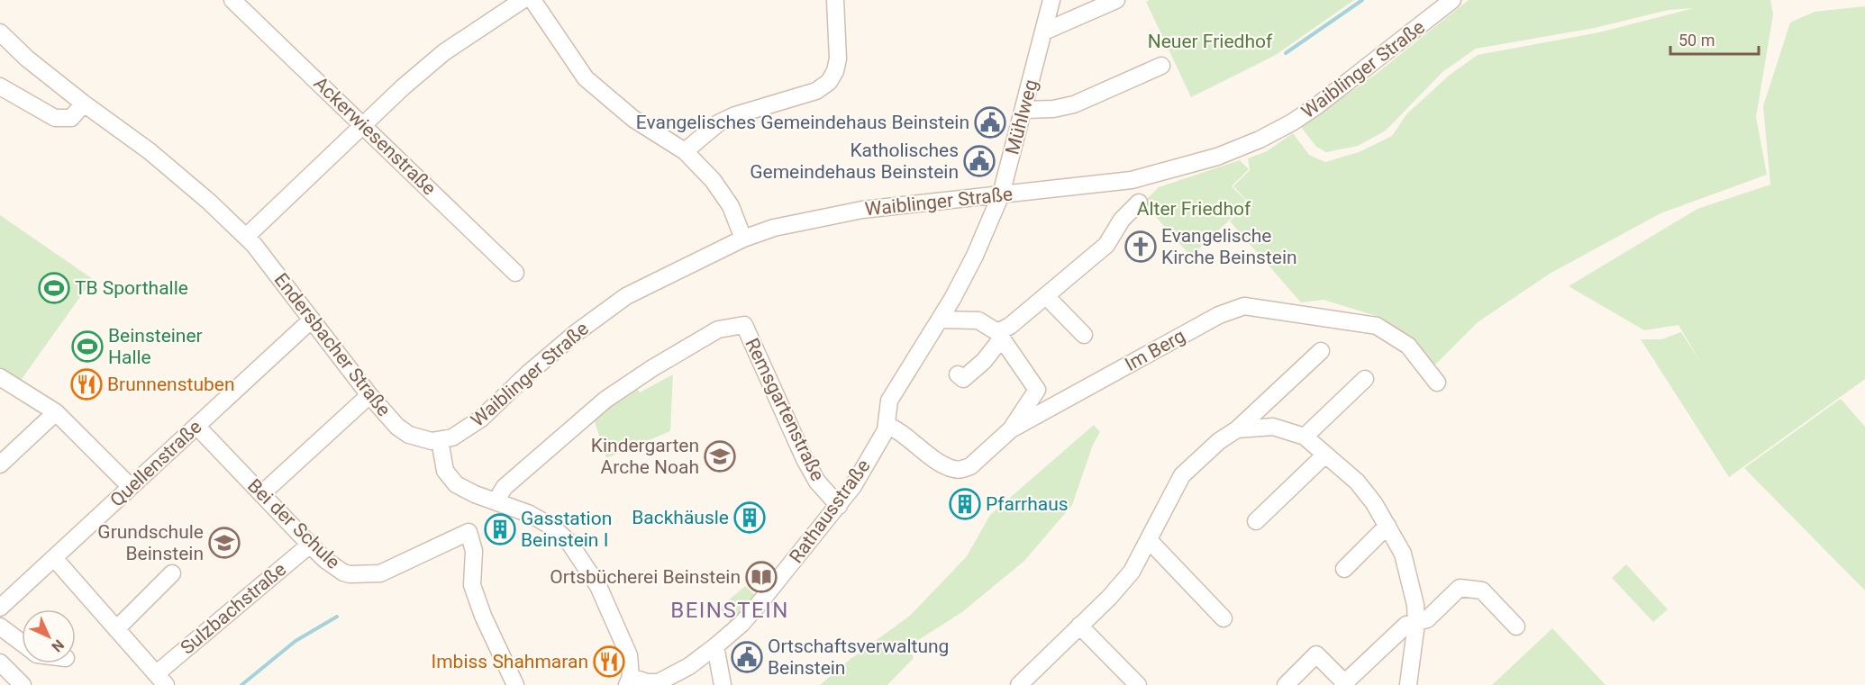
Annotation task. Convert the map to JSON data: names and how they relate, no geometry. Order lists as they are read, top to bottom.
{
  "streets": {
    "street": [
      "Waiblinger Straße",
      "Mühlweg",
      "Ackerwiesenstraße",
      "Endersbacher Straße",
      "Im Berg",
      "Remsgartenstraße",
      "Quellenstraße",
      "Rathausstraße",
      "Bei der Schule",
      "Sulzbachstraße"
    ]
  },
  "crossings": [
    ["Waiblinger Straße", "Mühlweg"],
    ["Waiblinger Straße", "Endersbacher Straße"],
    ["Mühlweg", "Im Berg"],
    ["Mühlweg", "Rathausstraße"],
    ["Endersbacher Straße", "Quellenstraße"],
    ["Im Berg", "Rathausstraße"],
    ["Remsgartenstraße", "Rathausstraße"],
    ["Quellenstraße", "Bei der Schule"],
    ["Bei der Schule", "Sulzbachstraße"]
  ],
  "districts": ["BEINSTEIN"],
  "parks": ["Neuer Friedhof", "Alter Friedhof"],
  "places": {
    "public building": ["Evangelisches Gemeindehaus Beinstein", "Katholisches Gemeindehaus Beinstein", "Ortschaftsverwaltung Beinstein"],
    "church": ["Evangelische Kirche Beinstein"],
    "sports": ["TB Sporthalle", "Beinsteiner Halle"],
    "restaurant": ["Brunnenstuben", "Imbiss Shahmaran"],
    "school or university": ["Kindergarten Arche Noah", "Grundschule Beinstein"],
    "building": ["Pfarrhaus", "Backhäusle", "Gasstation Beinstein I"],
    "library": ["Ortsbücherei Beinstein"]
  },
  "scale_bar": "50 m",
  "north": "bottom right"
}
